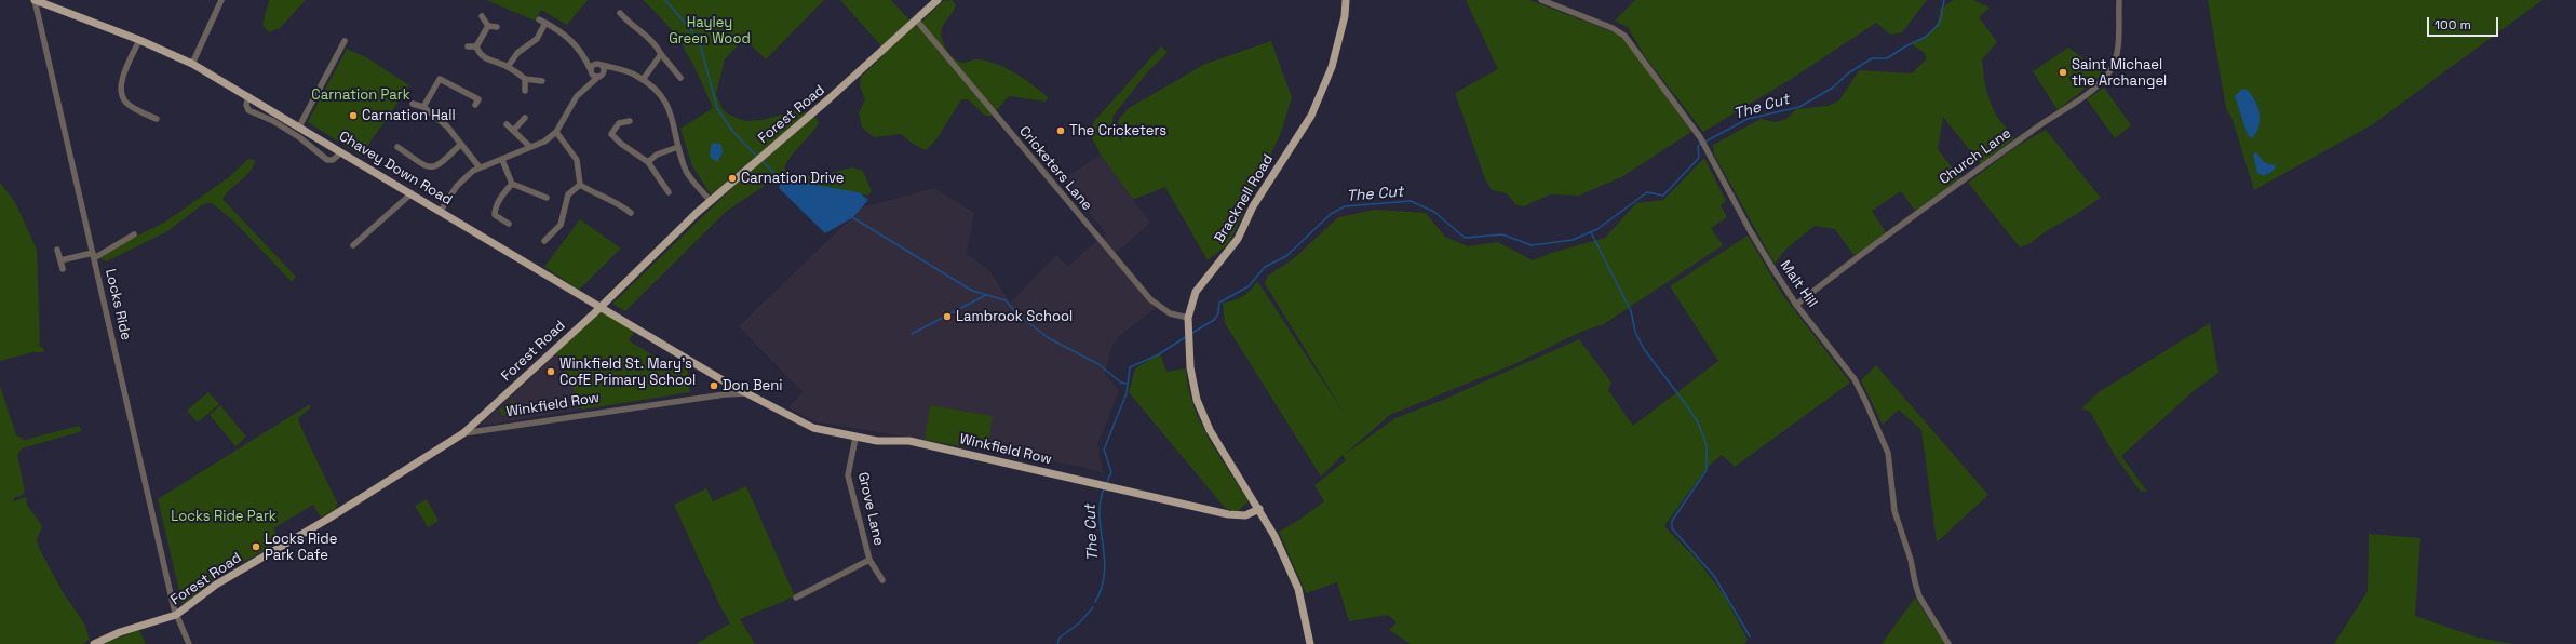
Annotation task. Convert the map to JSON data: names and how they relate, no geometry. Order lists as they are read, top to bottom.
{
  "streets": {
    "main road": [
      "Forest Road",
      "Chavey Down Road",
      "Bracknell Road",
      "Winkfield Row"
    ],
    "street": [
      "Church Lane",
      "Cricketers Lane",
      "Malt Hill",
      "Locks Ride",
      "Grove Lane"
    ]
  },
  "crossings": [
    ["Forest Road", "Chavey Down Road"],
    ["Forest Road", "Cricketers Lane"],
    ["Forest Road", "Locks Ride"],
    ["Forest Road", "Winkfield Row"],
    ["Church Lane", "Malt Hill"],
    ["Chavey Down Road", "Locks Ride"],
    ["Chavey Down Road", "Winkfield Row"],
    ["Cricketers Lane", "Bracknell Road"],
    ["Bracknell Road", "Winkfield Row"],
    ["Winkfield Row", "Grove Lane"]
  ],
  "water": ["The Cut"],
  "parks": ["Hayley Green Wood", "Carnation Park", "Locks Ride Park"],
  "places": [
    "Saint Michael the Archangel",
    "Carnation Hall",
    "The Cricketers",
    "Carnation Drive",
    "Lambrook School",
    "Winkfield St. Mary's CofE Primary School",
    "Don Beni",
    "Locks Ride Park Cafe"
  ],
  "scale_bar": "100 m"
}
